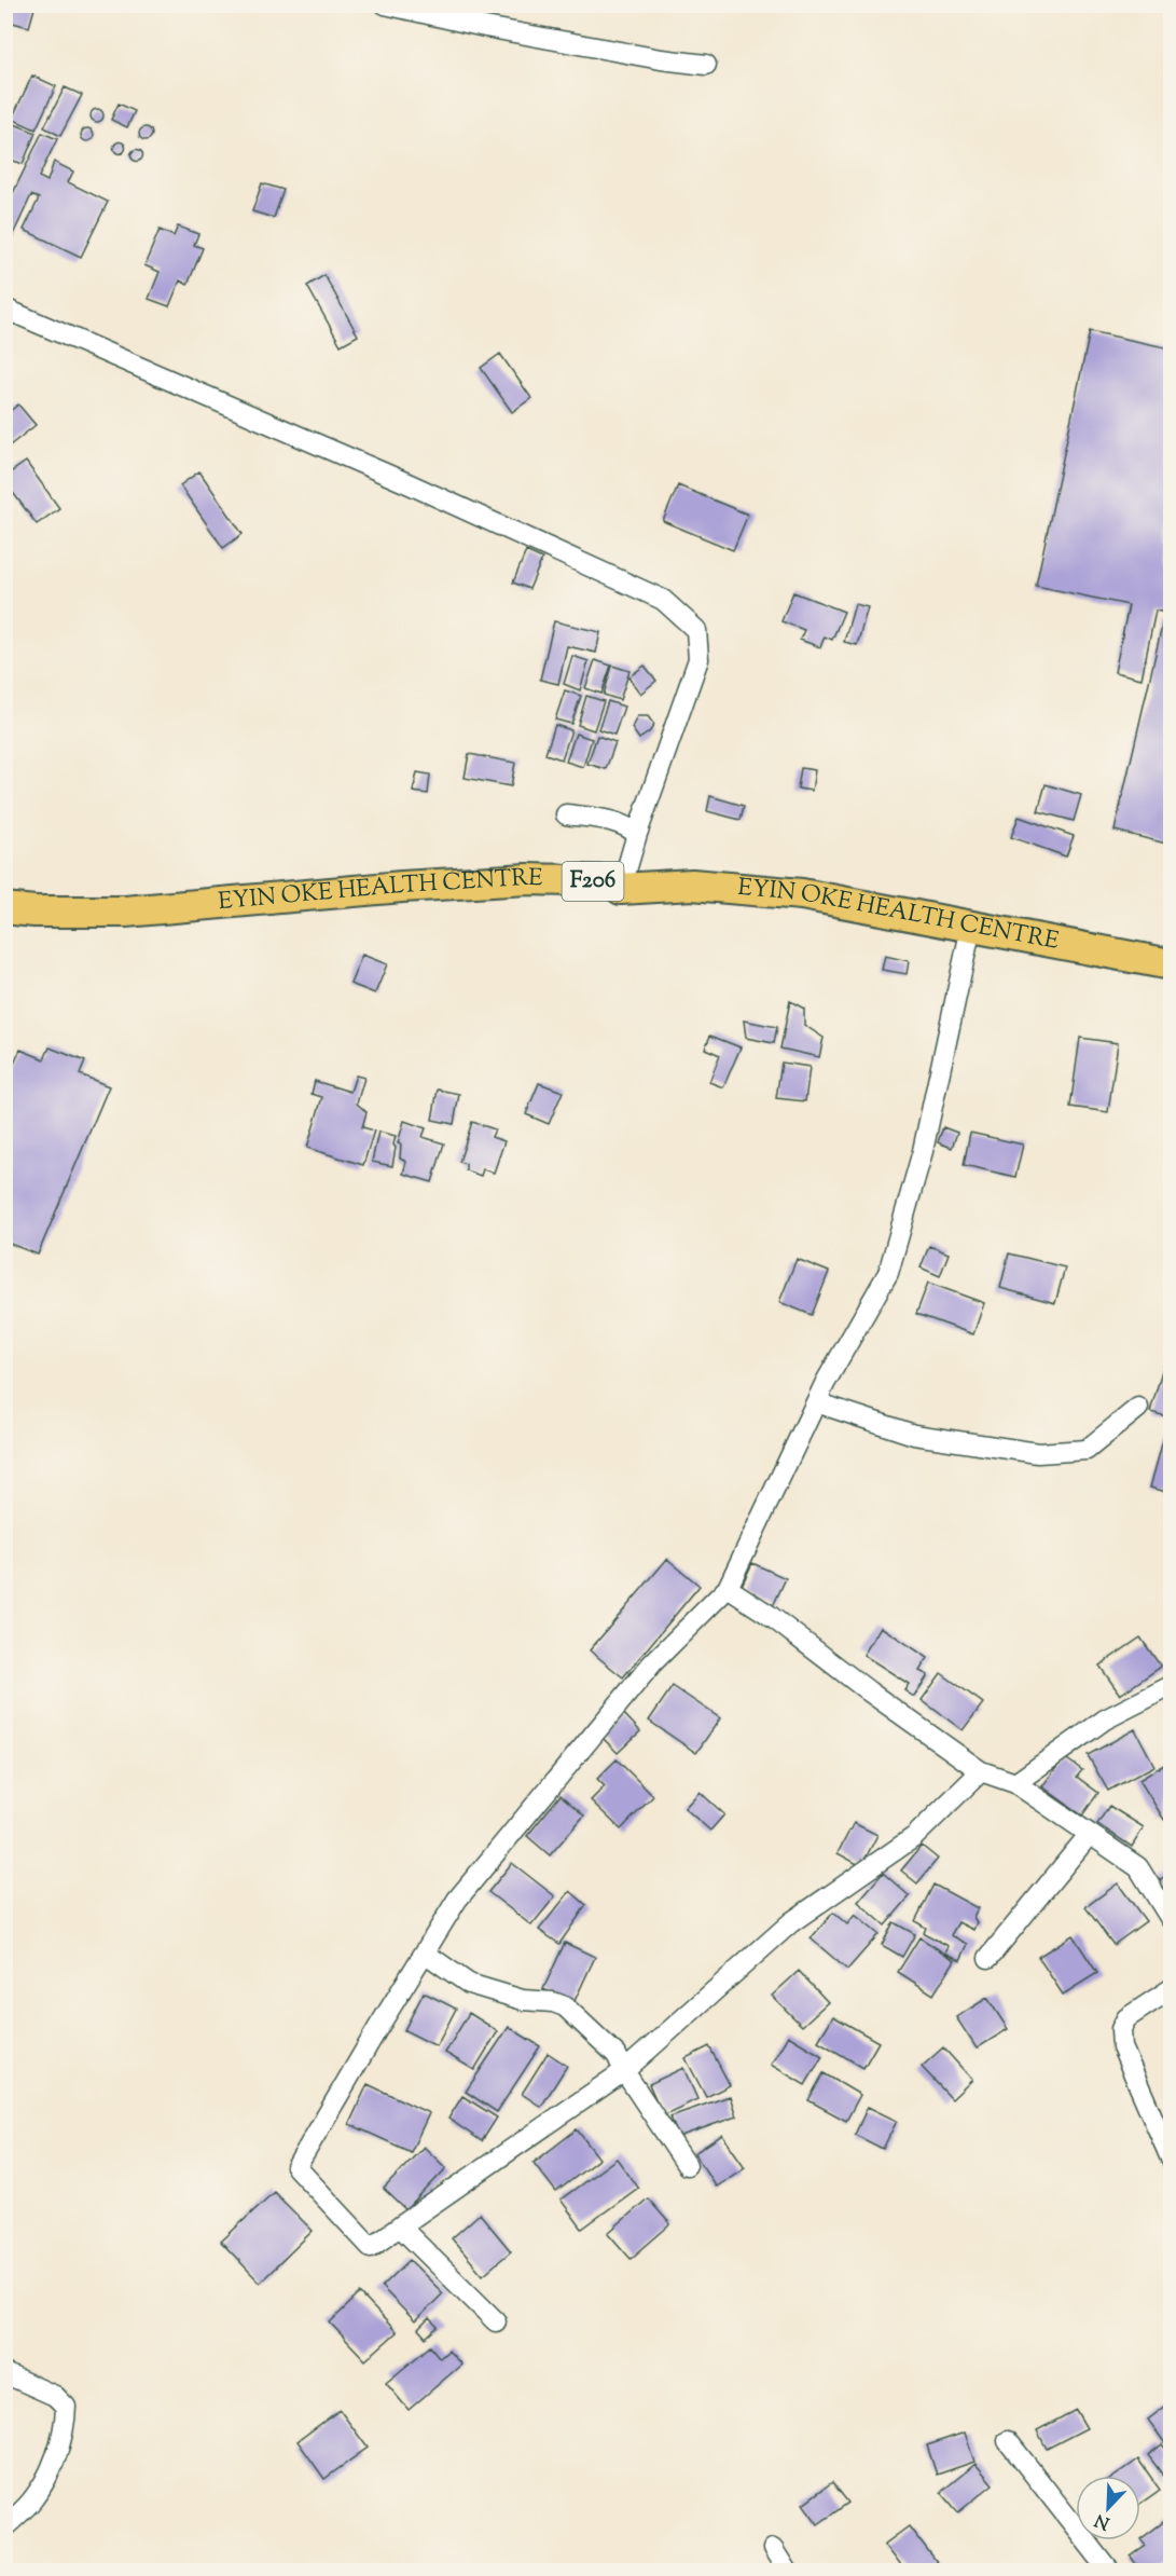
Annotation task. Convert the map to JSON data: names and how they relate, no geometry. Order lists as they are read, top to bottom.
{
  "streets": {
    "main road": ["F206", "EYIN OKE HEALTH CENTRE"]
  },
  "north": "bottom left"
}
